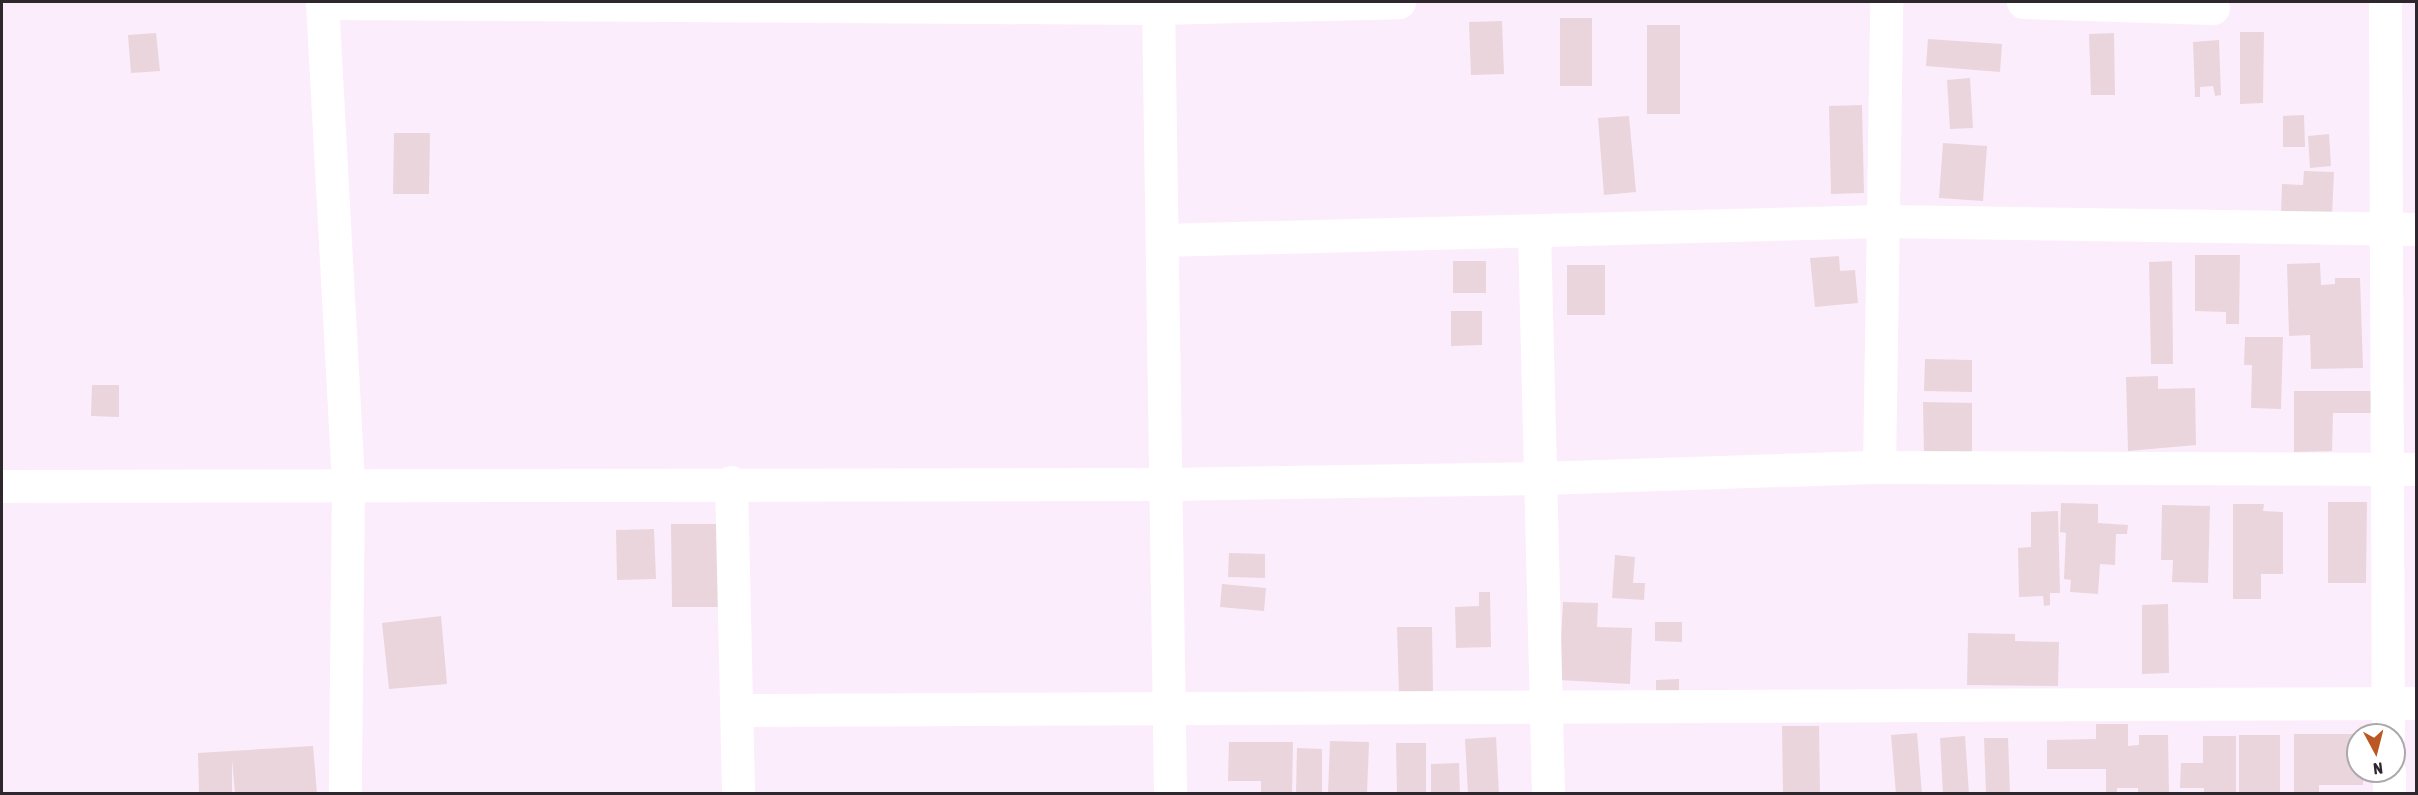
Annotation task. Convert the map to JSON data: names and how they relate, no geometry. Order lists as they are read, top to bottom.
{
  "north": "bottom"
}
